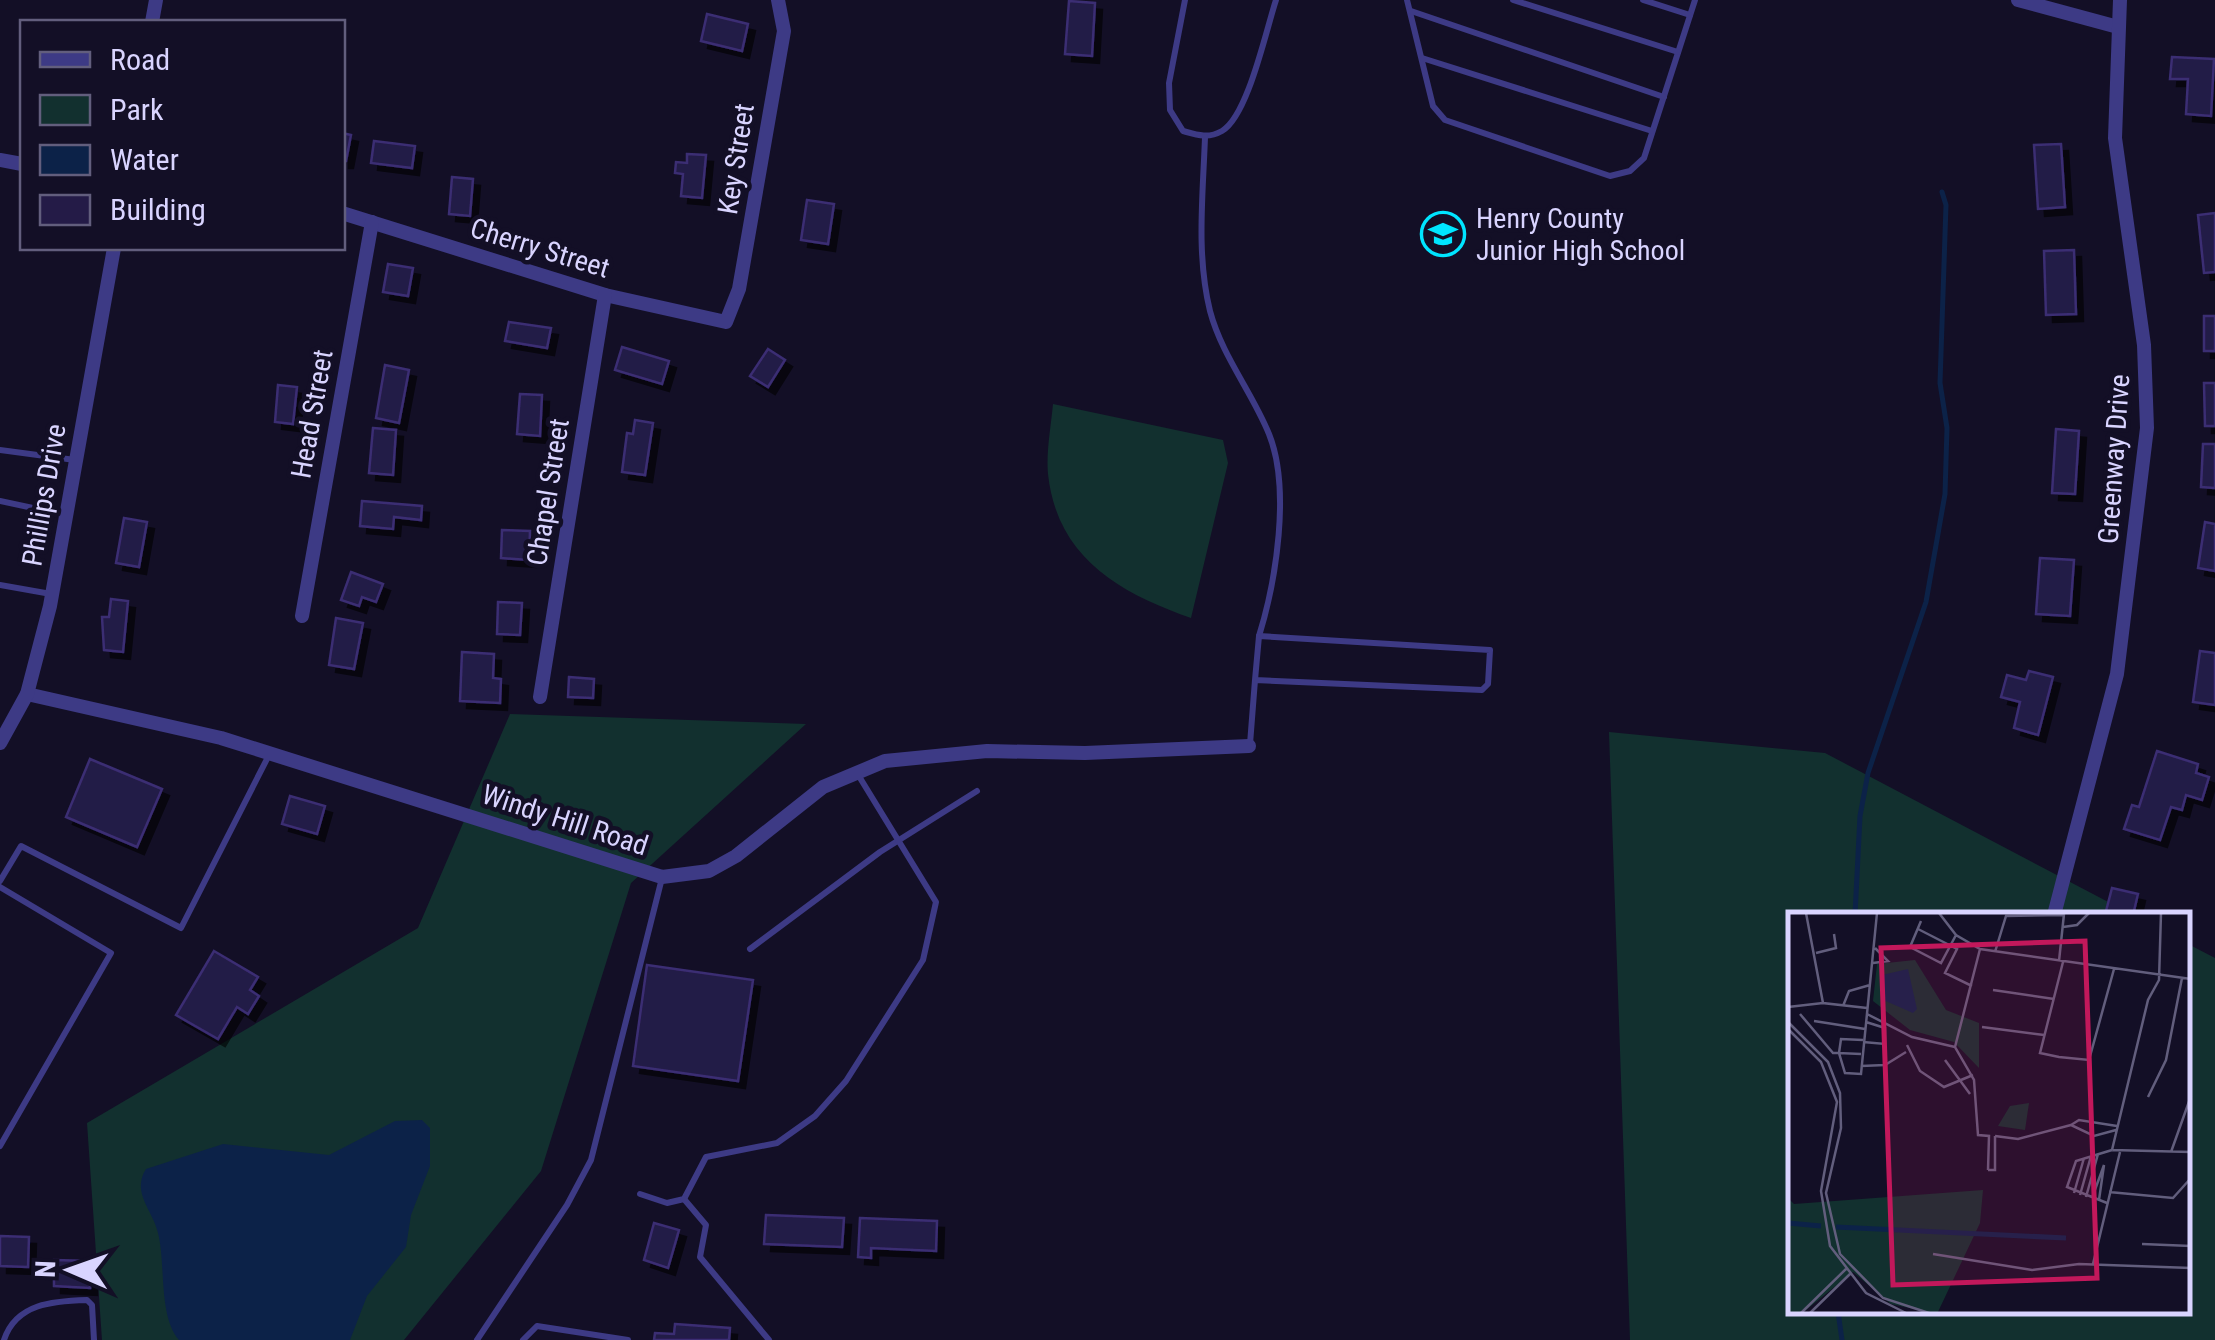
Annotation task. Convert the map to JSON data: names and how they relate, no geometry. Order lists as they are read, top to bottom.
{
  "streets": {
    "street": [
      "Key Street",
      "Cherry Street",
      "Head Street",
      "Greenway Drive",
      "Chapel Street",
      "Phillips Drive",
      "Windy Hill Road"
    ]
  },
  "crossings": [
    ["Key Street", "Cherry Street"],
    ["Cherry Street", "Head Street"],
    ["Cherry Street", "Chapel Street"],
    ["Phillips Drive", "Windy Hill Road"]
  ],
  "places": {
    "school or university": ["Henry County Junior High School"]
  },
  "legend": [
    "Road",
    "Park",
    "Water",
    "Building"
  ],
  "north": "left"
}
